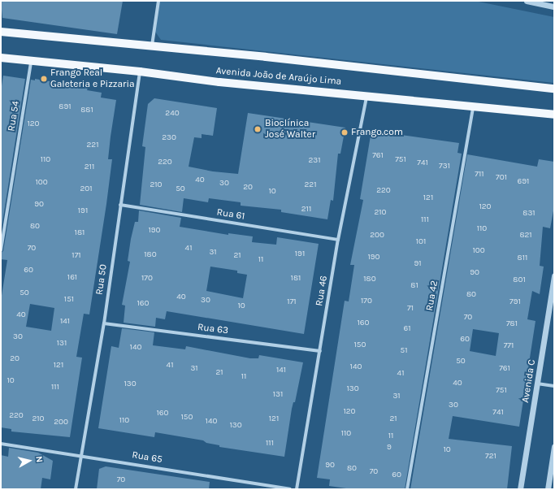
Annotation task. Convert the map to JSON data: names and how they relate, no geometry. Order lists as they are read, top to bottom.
{
  "streets": {
    "main road": ["Avenida João de Araújo Lima"],
    "street": [
      "Rua 54",
      "Rua 61",
      "Rua 50",
      "Rua 46",
      "Rua 42",
      "Rua 63",
      "Avenida C",
      "Rua 65"
    ]
  },
  "crossings": [
    ["Avenida João de Araújo Lima", "Rua 54"],
    ["Avenida João de Araújo Lima", "Rua 50"],
    ["Avenida João de Araújo Lima", "Rua 46"],
    ["Avenida João de Araújo Lima", "Rua 42"],
    ["Rua 61", "Rua 50"],
    ["Rua 61", "Rua 46"],
    ["Rua 50", "Rua 63"],
    ["Rua 50", "Rua 65"],
    ["Rua 46", "Rua 63"]
  ],
  "places": ["Frango Real Galeteria e Pizzaria", "Bioclínica José Walter", "Frango.com"],
  "house_numbers": [
    "891",
    "881",
    "240",
    "120",
    "230",
    "221",
    "761",
    "110",
    "751",
    "231",
    "220",
    "741",
    "731",
    "211",
    "711",
    "701",
    "40",
    "691",
    "100",
    "30",
    "210",
    "221",
    "20",
    "201",
    "50",
    "220",
    "10",
    "121",
    "90",
    "120",
    "211",
    "191",
    "210",
    "831",
    "111",
    "80",
    "110",
    "190",
    "181",
    "200",
    "821",
    "101",
    "70",
    "41",
    "100",
    "31",
    "191",
    "180",
    "171",
    "21",
    "190",
    "811",
    "11",
    "91",
    "60",
    "90",
    "161",
    "170",
    "181",
    "180",
    "801",
    "81",
    "50",
    "80",
    "40",
    "151",
    "30",
    "170",
    "171",
    "791",
    "160",
    "10",
    "71",
    "40",
    "70",
    "141",
    "160",
    "781",
    "61",
    "30",
    "60",
    "131",
    "150",
    "771",
    "140",
    "51",
    "20",
    "50",
    "121",
    "41",
    "140",
    "31",
    "761",
    "141",
    "21",
    "41",
    "11",
    "10",
    "40",
    "130",
    "111",
    "130",
    "751",
    "131",
    "31",
    "30",
    "120",
    "741",
    "160",
    "220",
    "150",
    "210",
    "121",
    "21",
    "110",
    "140",
    "200",
    "130",
    "110",
    "11",
    "111",
    "9",
    "10",
    "721",
    "90",
    "80",
    "70",
    "60",
    "70"
  ],
  "north": "right"
}
